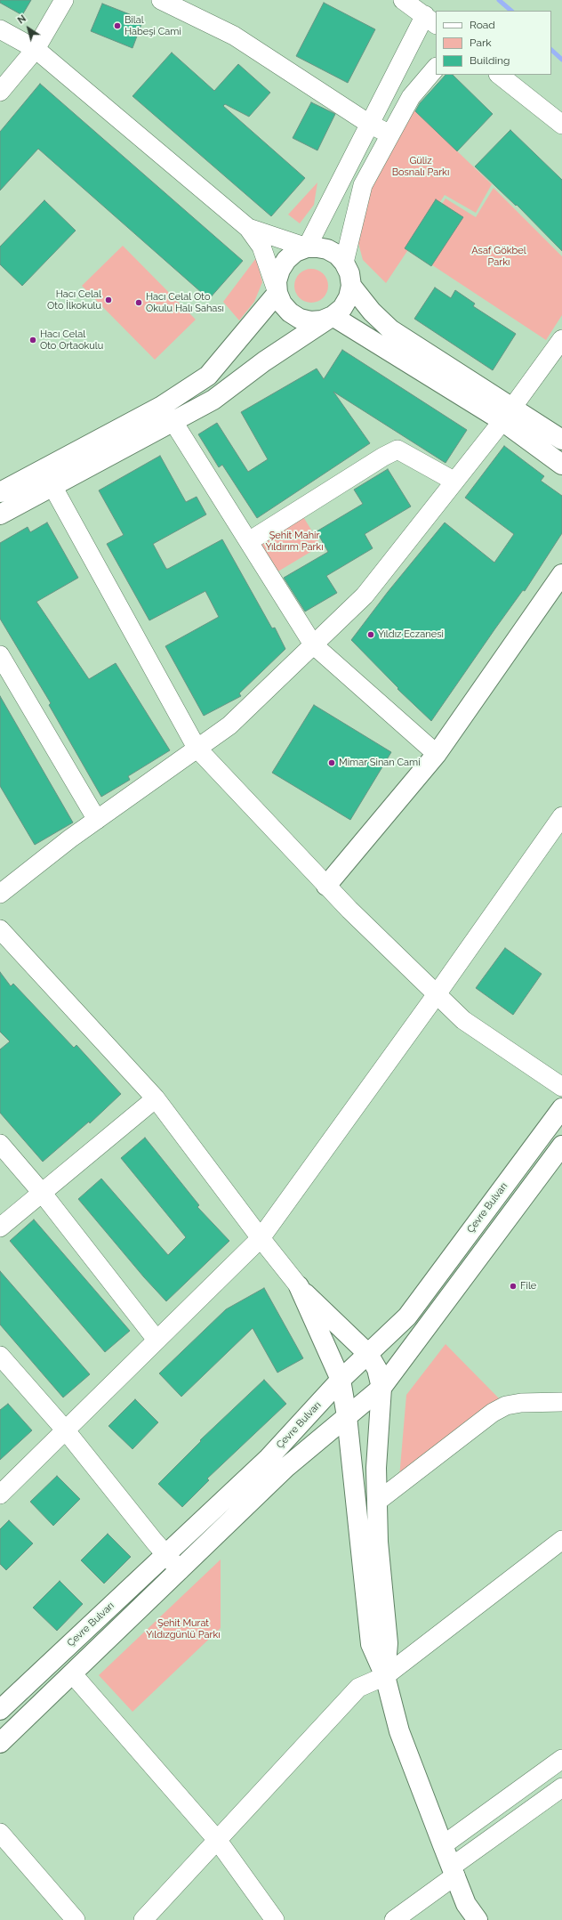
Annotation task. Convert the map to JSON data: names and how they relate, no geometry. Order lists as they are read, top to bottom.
{
  "streets": {
    "main road": ["Çevre Bulvarı"]
  },
  "parks": [
    "Güliz Bosnalı Parkı",
    "Asaf Gökbel Parkı",
    "Şehit Mahir Yıldırım Parkı",
    "Şehit Murat Yıldızgünlü Parkı"
  ],
  "places": [
    "Bilal Habeşi Cami",
    "Hacı Celal Oto İlkokulu",
    "Hacı Celal Oto Okulu Halı Sahası",
    "Hacı Celal Oto Ortaokulu",
    "Yıldız Eczanesi",
    "Mimar Sinan Cami",
    "File"
  ],
  "legend": ["Road", "Park", "Building"],
  "north": "top left"
}
